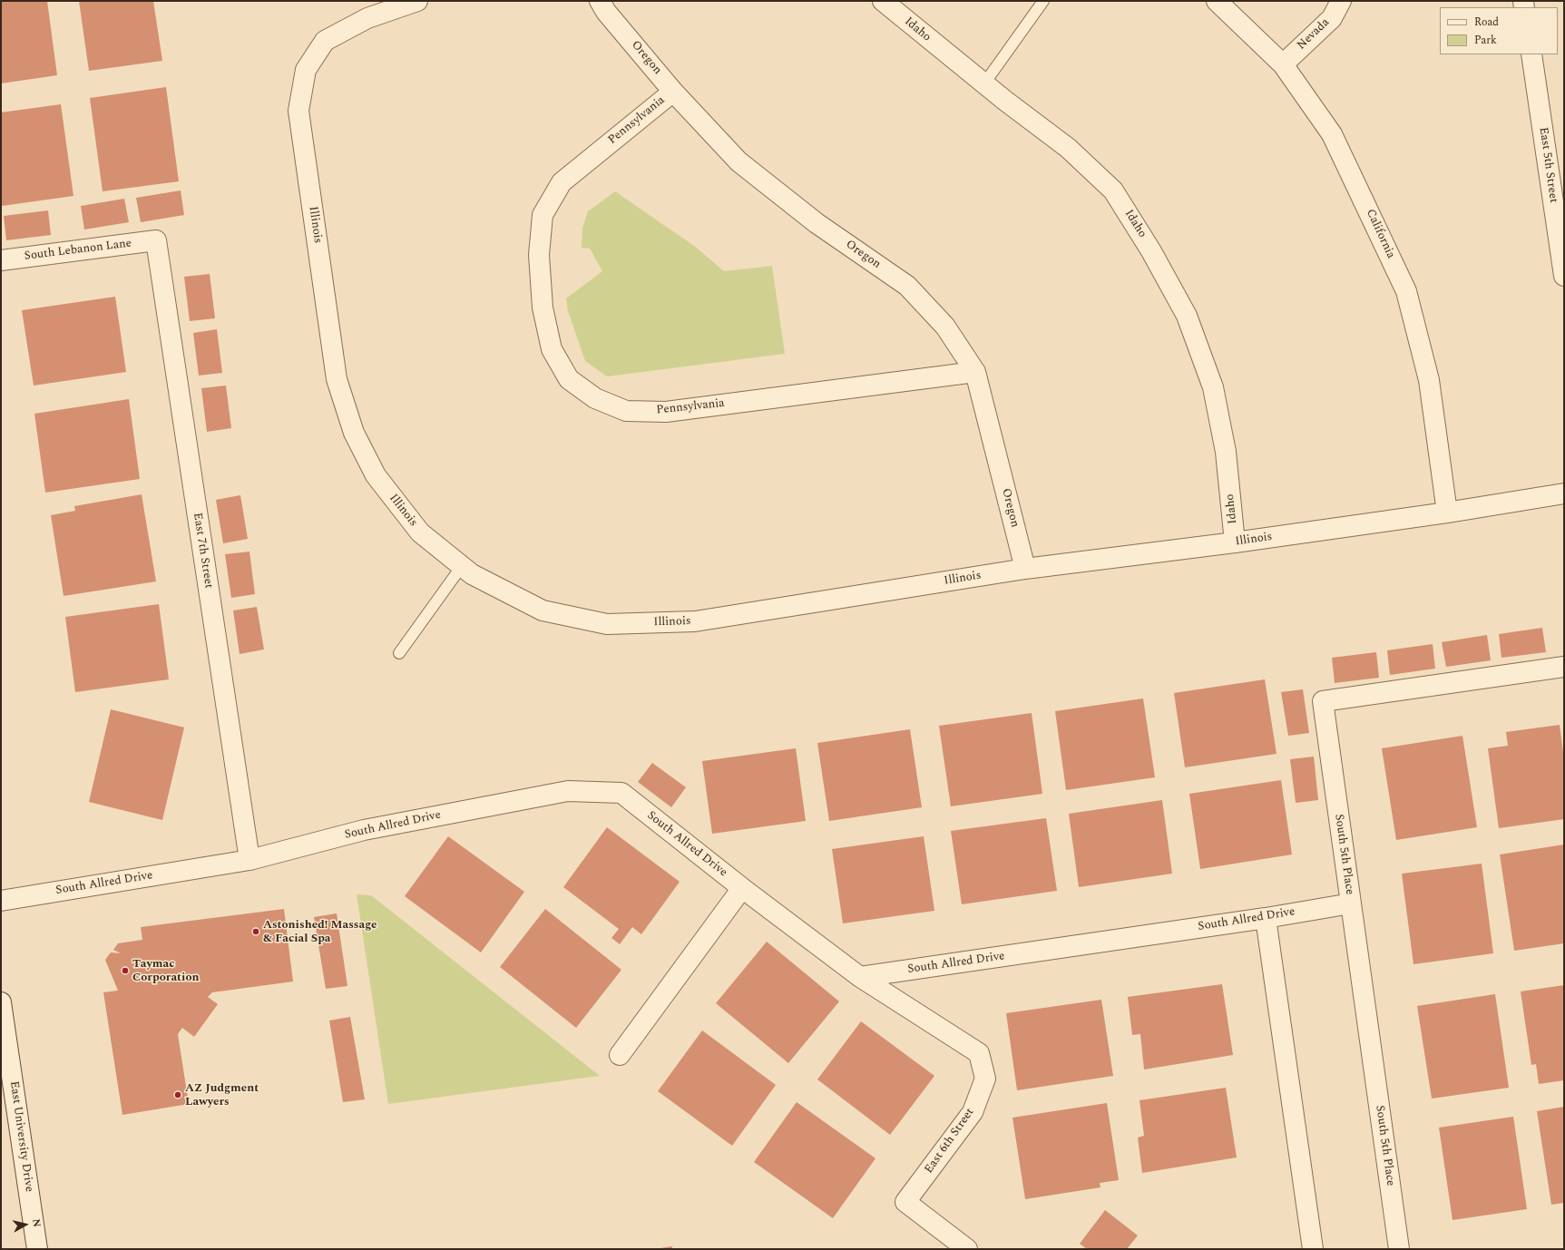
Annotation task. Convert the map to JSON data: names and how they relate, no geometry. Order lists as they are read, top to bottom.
{
  "streets": {
    "street": [
      "Idaho",
      "Nevada",
      "Oregon",
      "Pennsylvania",
      "East 5th Street",
      "Illinois",
      "California",
      "South Lebanon Lane",
      "East 7th Street",
      "South Allred Drive",
      "South 5th Place",
      "East University Drive",
      "East 6th Street"
    ]
  },
  "crossings": [
    ["Idaho", "Illinois"],
    ["Nevada", "California"],
    ["Oregon", "Pennsylvania"],
    ["Oregon", "Illinois"],
    ["Illinois", "California"],
    ["South Lebanon Lane", "East 7th Street"],
    ["East 7th Street", "South Allred Drive"],
    ["South Allred Drive", "South 5th Place"],
    ["South Allred Drive", "East 6th Street"]
  ],
  "places": ["Astonished! Massage & Facial Spa", "Taymac Corporation", "AZ Judgment Lawyers"],
  "legend": ["Road", "Park"],
  "north": "right"
}
